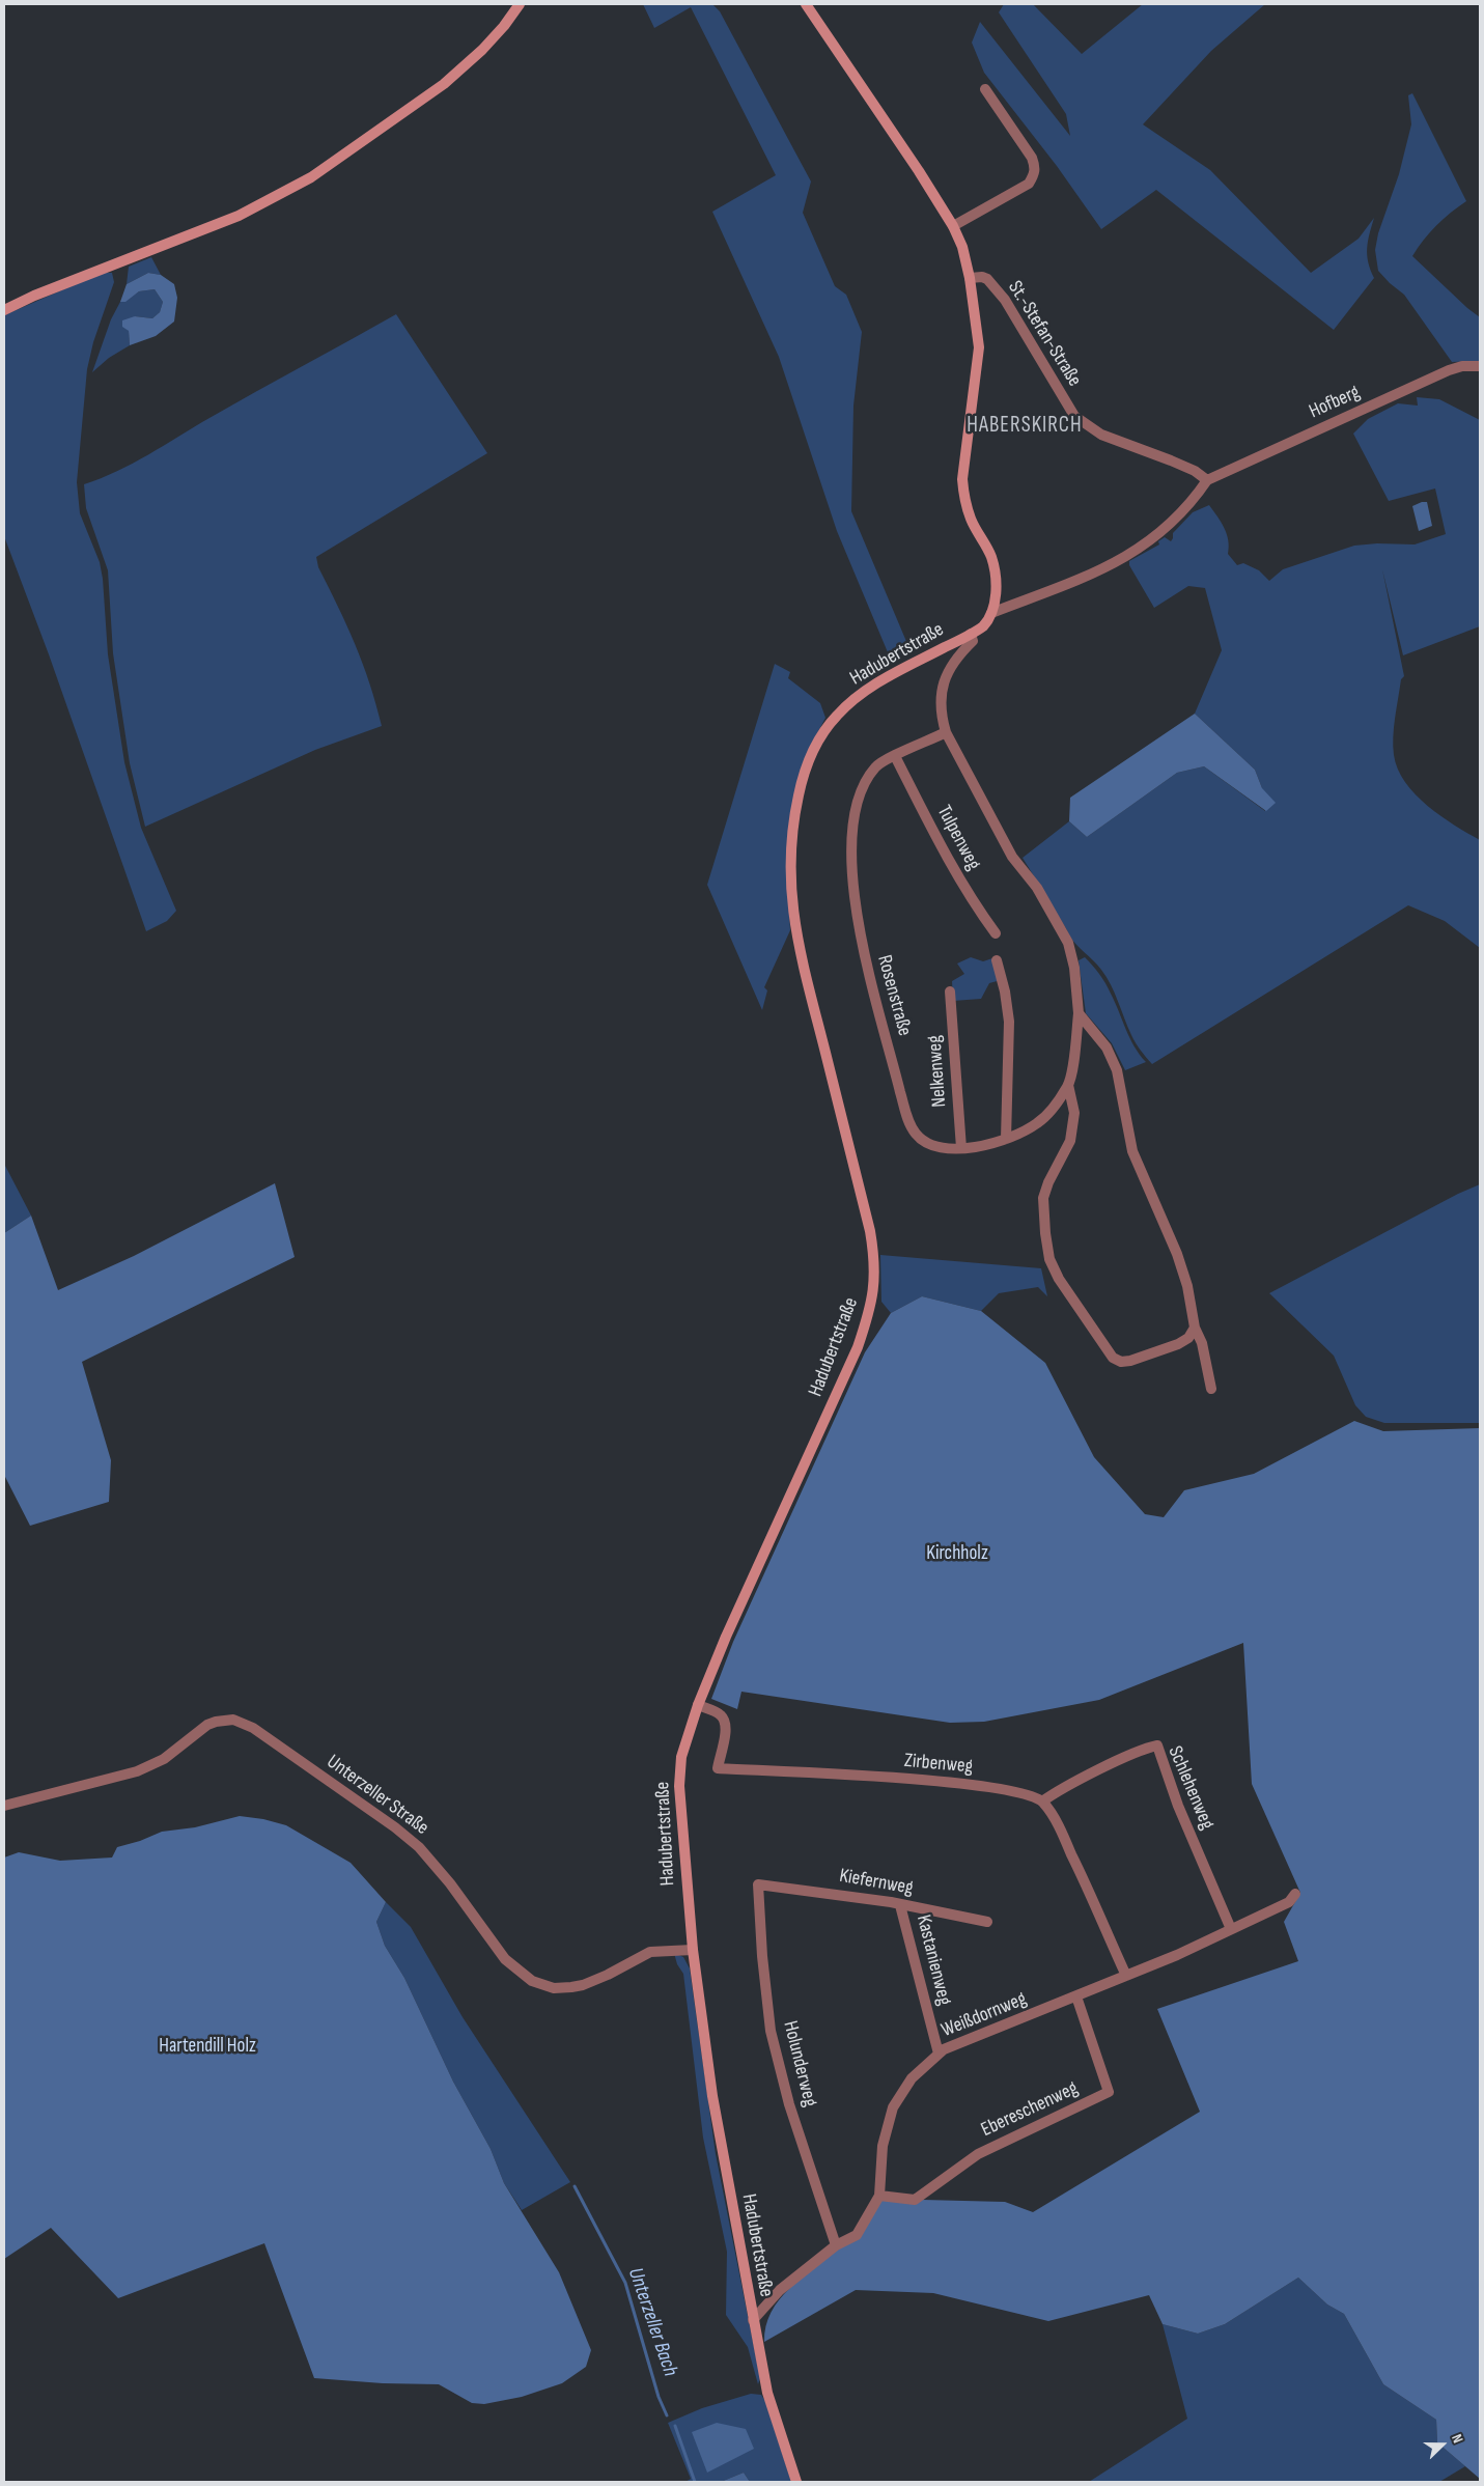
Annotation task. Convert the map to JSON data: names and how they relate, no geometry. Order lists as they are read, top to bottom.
{
  "streets": {
    "street": [
      "St.-Stefan-Straße",
      "Hofberg",
      "Hadubertstraße",
      "Tulpenweg",
      "Rosenstraße",
      "Nelkenweg",
      "Zirbenweg",
      "Schlehenweg",
      "Unterzeller Straße",
      "Kiefernweg",
      "Kastanienweg",
      "Weißdornweg",
      "Holunderweg",
      "Ebereschenweg"
    ]
  },
  "crossings": [
    ["St.-Stefan-Straße", "Hofberg"],
    ["Hadubertstraße", "Rosenstraße"],
    ["Hadubertstraße", "Zirbenweg"],
    ["Hadubertstraße", "Unterzeller Straße"],
    ["Hadubertstraße", "Weißdornweg"],
    ["Tulpenweg", "Rosenstraße"],
    ["Rosenstraße", "Nelkenweg"],
    ["Zirbenweg", "Schlehenweg"],
    ["Schlehenweg", "Weißdornweg"],
    ["Kiefernweg", "Kastanienweg"],
    ["Kiefernweg", "Holunderweg"],
    ["Kastanienweg", "Weißdornweg"],
    ["Weißdornweg", "Holunderweg"],
    ["Weißdornweg", "Ebereschenweg"]
  ],
  "districts": ["HABERSKIRCH"],
  "water": ["Unterzeller Bach"],
  "parks": ["Kirchholz", "Hartendill Holz"],
  "north": "right"
}
